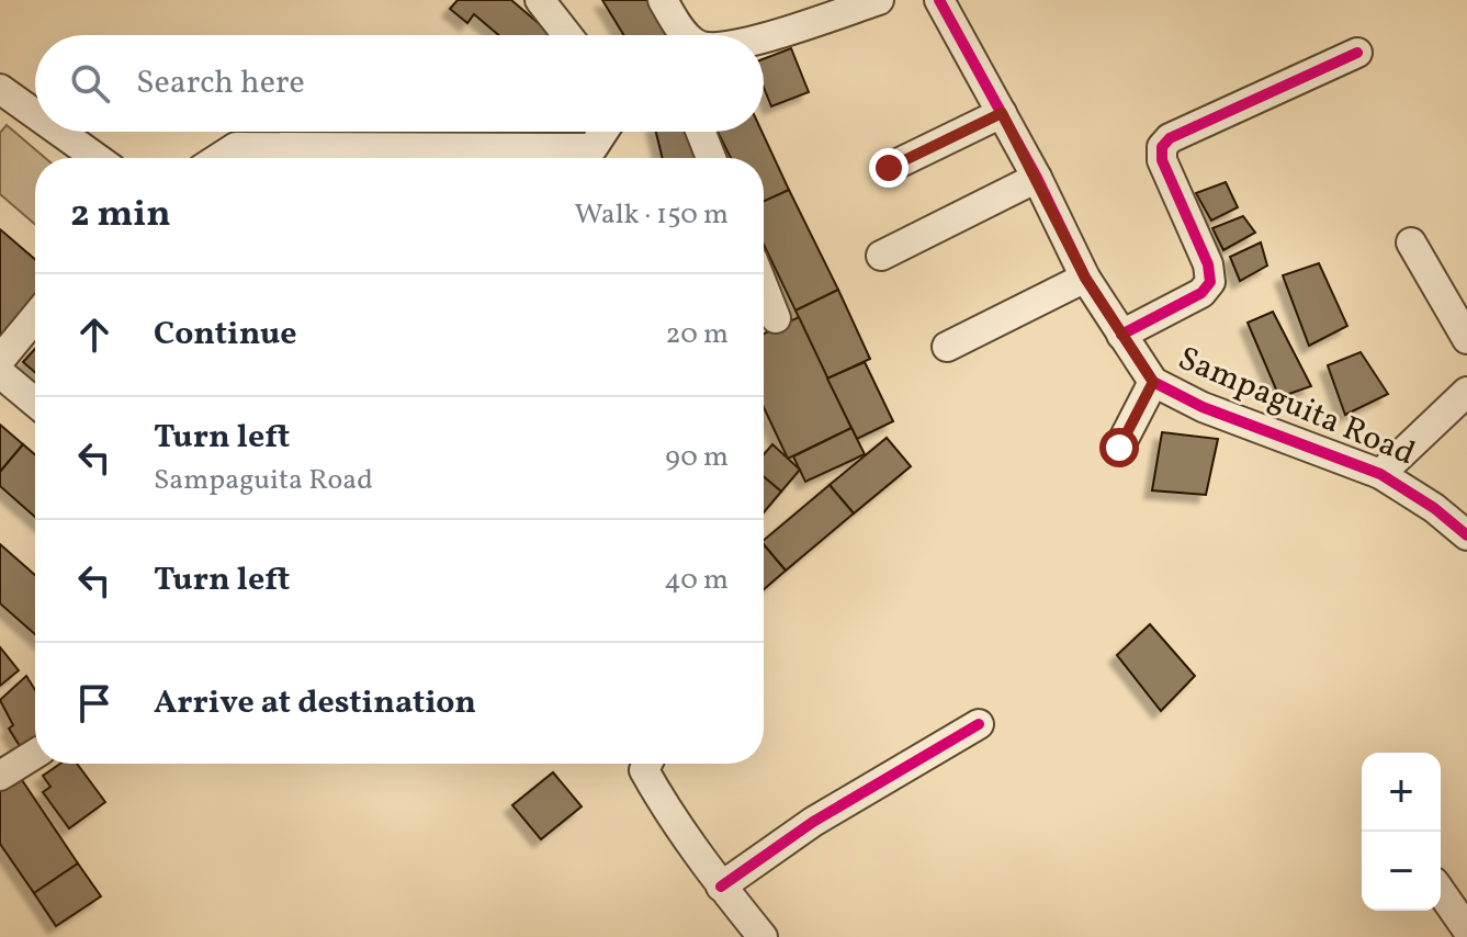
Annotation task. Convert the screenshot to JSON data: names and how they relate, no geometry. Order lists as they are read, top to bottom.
{
  "streets": {
    "street": ["Sampaguita Road"]
  },
  "page": {
    "search": "Search here",
    "heading": ["2 min", "Walk · 150 m"],
    "list": [
      ["Continue", "20 m"],
      ["Turn left", "Sampaguita Road", "90 m"],
      ["Turn left", "40 m"],
      "Arrive at destination"
    ],
    "map_buttons": ["+", "−"]
  }
}
